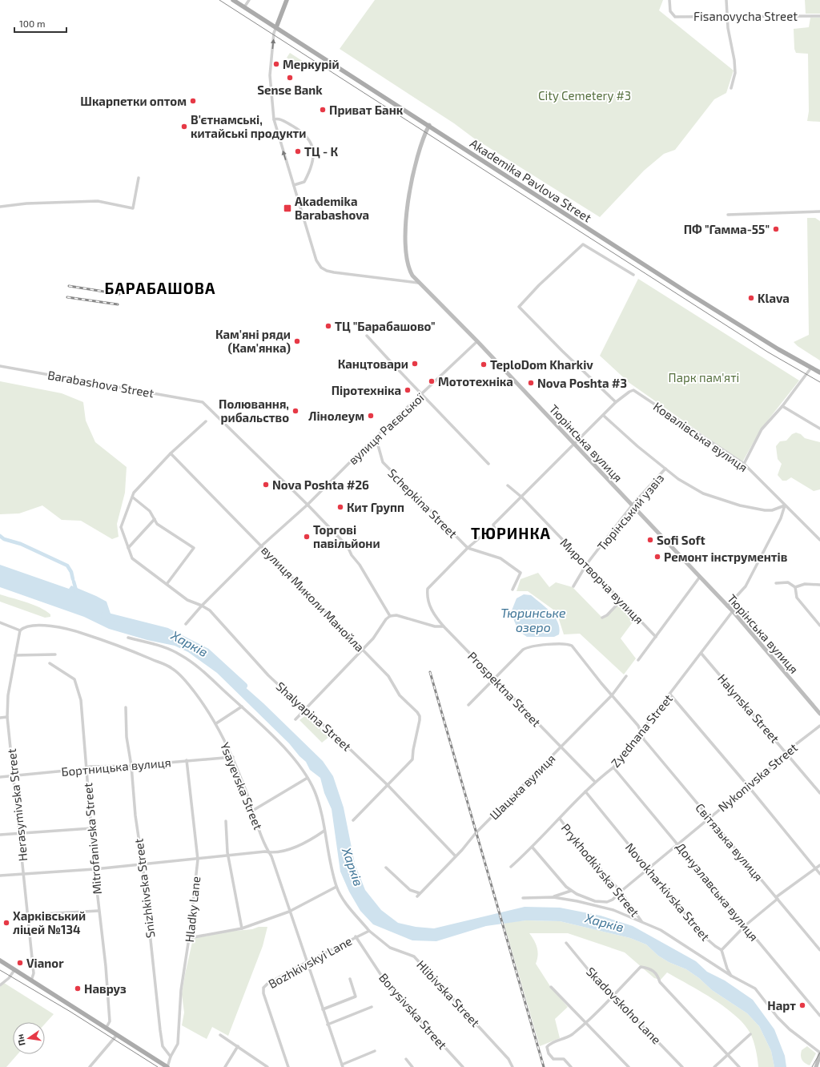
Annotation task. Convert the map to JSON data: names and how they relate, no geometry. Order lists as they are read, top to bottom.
{
  "streets": {
    "main road": ["Akademika Pavlova Street", "Тюрінська вулиця"],
    "street": [
      "Fisanovycha Street",
      "Barabashova Street",
      "вулиця Раєвської",
      "Ковалівська вулиця",
      "Schepkina Street",
      "Тюрінський узвіз",
      "Миротворча вулиця",
      "вулиця Миколи Манойла",
      "Prospektna Street",
      "Halynska Street",
      "Shalyapina Street",
      "Zyednana Street",
      "Бортницька вулиця",
      "Nykonivska Street",
      "Ysayevska Street",
      "Шацька вулиця",
      "Herasymivska Street",
      "Mitrofanivska Street",
      "Світязька вулиця",
      "Prykhodkivska Street",
      "Snizhkivska Street",
      "Novokharkivska Street",
      "Донузлавська вулиця",
      "Hladky Lane",
      "Bozhkivskyi Lane",
      "Hlibivska Street",
      "Skadovskoho Lane",
      "Borysivska Street"
    ]
  },
  "crossings": [
    ["Akademika Pavlova Street", "Тюрінська вулиця"],
    ["Barabashova Street", "вулиця Раєвської"],
    ["вулиця Раєвської", "Тюрінська вулиця"],
    ["вулиця Раєвської", "Schepkina Street"],
    ["вулиця Раєвської", "вулиця Миколи Манойла"],
    ["вулиця Раєвської", "Shalyapina Street"],
    ["Тюрінська вулиця", "Тюрінський узвіз"],
    ["Тюрінська вулиця", "Zyednana Street"],
    ["Schepkina Street", "Prospektna Street"],
    ["Тюрінський узвіз", "Миротворча вулиця"],
    ["вулиця Миколи Манойла", "Shalyapina Street"],
    ["Prospektna Street", "Zyednana Street"],
    ["Prospektna Street", "Шацька вулиця"],
    ["Prospektna Street", "Світязька вулиця"],
    ["Halynska Street", "Zyednana Street"],
    ["Halynska Street", "Nykonivska Street"],
    ["Shalyapina Street", "Шацька вулиця"],
    ["Zyednana Street", "Світязька вулиця"],
    ["Zyednana Street", "Prykhodkivska Street"],
    ["Zyednana Street", "Novokharkivska Street"],
    ["Zyednana Street", "Донузлавська вулиця"],
    ["Бортницька вулиця", "Ysayevska Street"],
    ["Бортницька вулиця", "Herasymivska Street"],
    ["Бортницька вулиця", "Mitrofanivska Street"],
    ["Бортницька вулиця", "Snizhkivska Street"],
    ["Бортницька вулиця", "Hladky Lane"],
    ["Nykonivska Street", "Світязька вулиця"],
    ["Nykonivska Street", "Prykhodkivska Street"],
    ["Nykonivska Street", "Novokharkivska Street"],
    ["Nykonivska Street", "Донузлавська вулиця"],
    ["Ysayevska Street", "Herasymivska Street"],
    ["Ysayevska Street", "Bozhkivskyi Lane"],
    ["Шацька вулиця", "Світязька вулиця"],
    ["Snizhkivska Street", "Hladky Lane"],
    ["Bozhkivskyi Lane", "Borysivska Street"]
  ],
  "districts": ["БАРАБАШОВА", "ТЮРИНКА"],
  "water": ["Тюринське озеро", "Харків"],
  "parks": ["City Cemetery #3", "Парк пам'яті"],
  "places": {
    "other": [
      "Меркурій",
      "Sense Bank",
      "Шкарпетки оптом",
      "Приват Банк",
      "В'єтнамські, китайські продукти",
      "ТЦ - К",
      "ПФ \"Гамма-55\"",
      "Klava",
      "ТЦ \"Барабашово\"",
      "Кам'яні ряди (Кам'янка)",
      "Канцтовари",
      "TeploDom Kharkiv",
      "Мототехніка",
      "Nova Poshta #3",
      "Піротехніка",
      "Полювання, рибальство",
      "Лінолеум",
      "Nova Poshta #26",
      "Кит Групп",
      "Торгові павільйони",
      "Sofi Soft",
      "Ремонт інструментів",
      "Харківський ліцей №134",
      "Vianor",
      "Навруз",
      "Нарт"
    ],
    "transit": ["Akademіka Barabashova"]
  },
  "scale_bar": "100 m",
  "north": "left"
}
